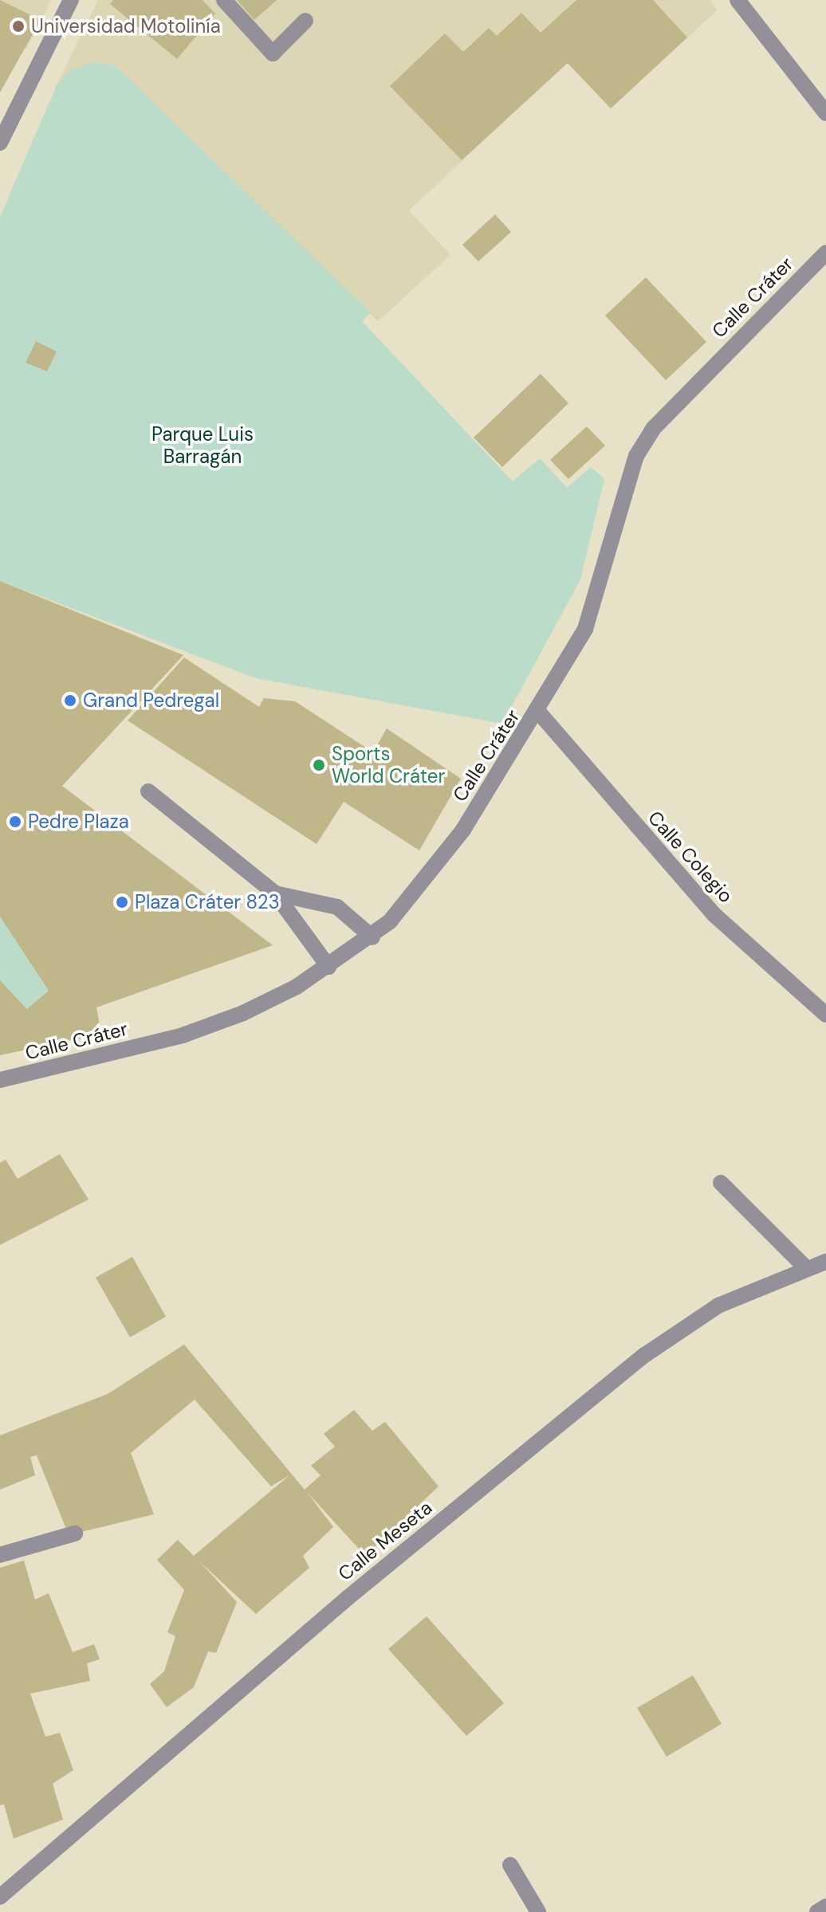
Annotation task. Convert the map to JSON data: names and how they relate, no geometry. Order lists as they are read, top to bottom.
{
  "streets": {
    "street": ["Calle Cráter", "Calle Colegio", "Calle Meseta"]
  },
  "crossings": [
    ["Calle Cráter", "Calle Colegio"]
  ],
  "parks": ["Parque Luis Barragán"],
  "places": [
    "Universidad Motolinía",
    "Grand Pedregal",
    "Sports World Cráter",
    "Pedre Plaza",
    "Plaza Cráter 823"
  ]
}
